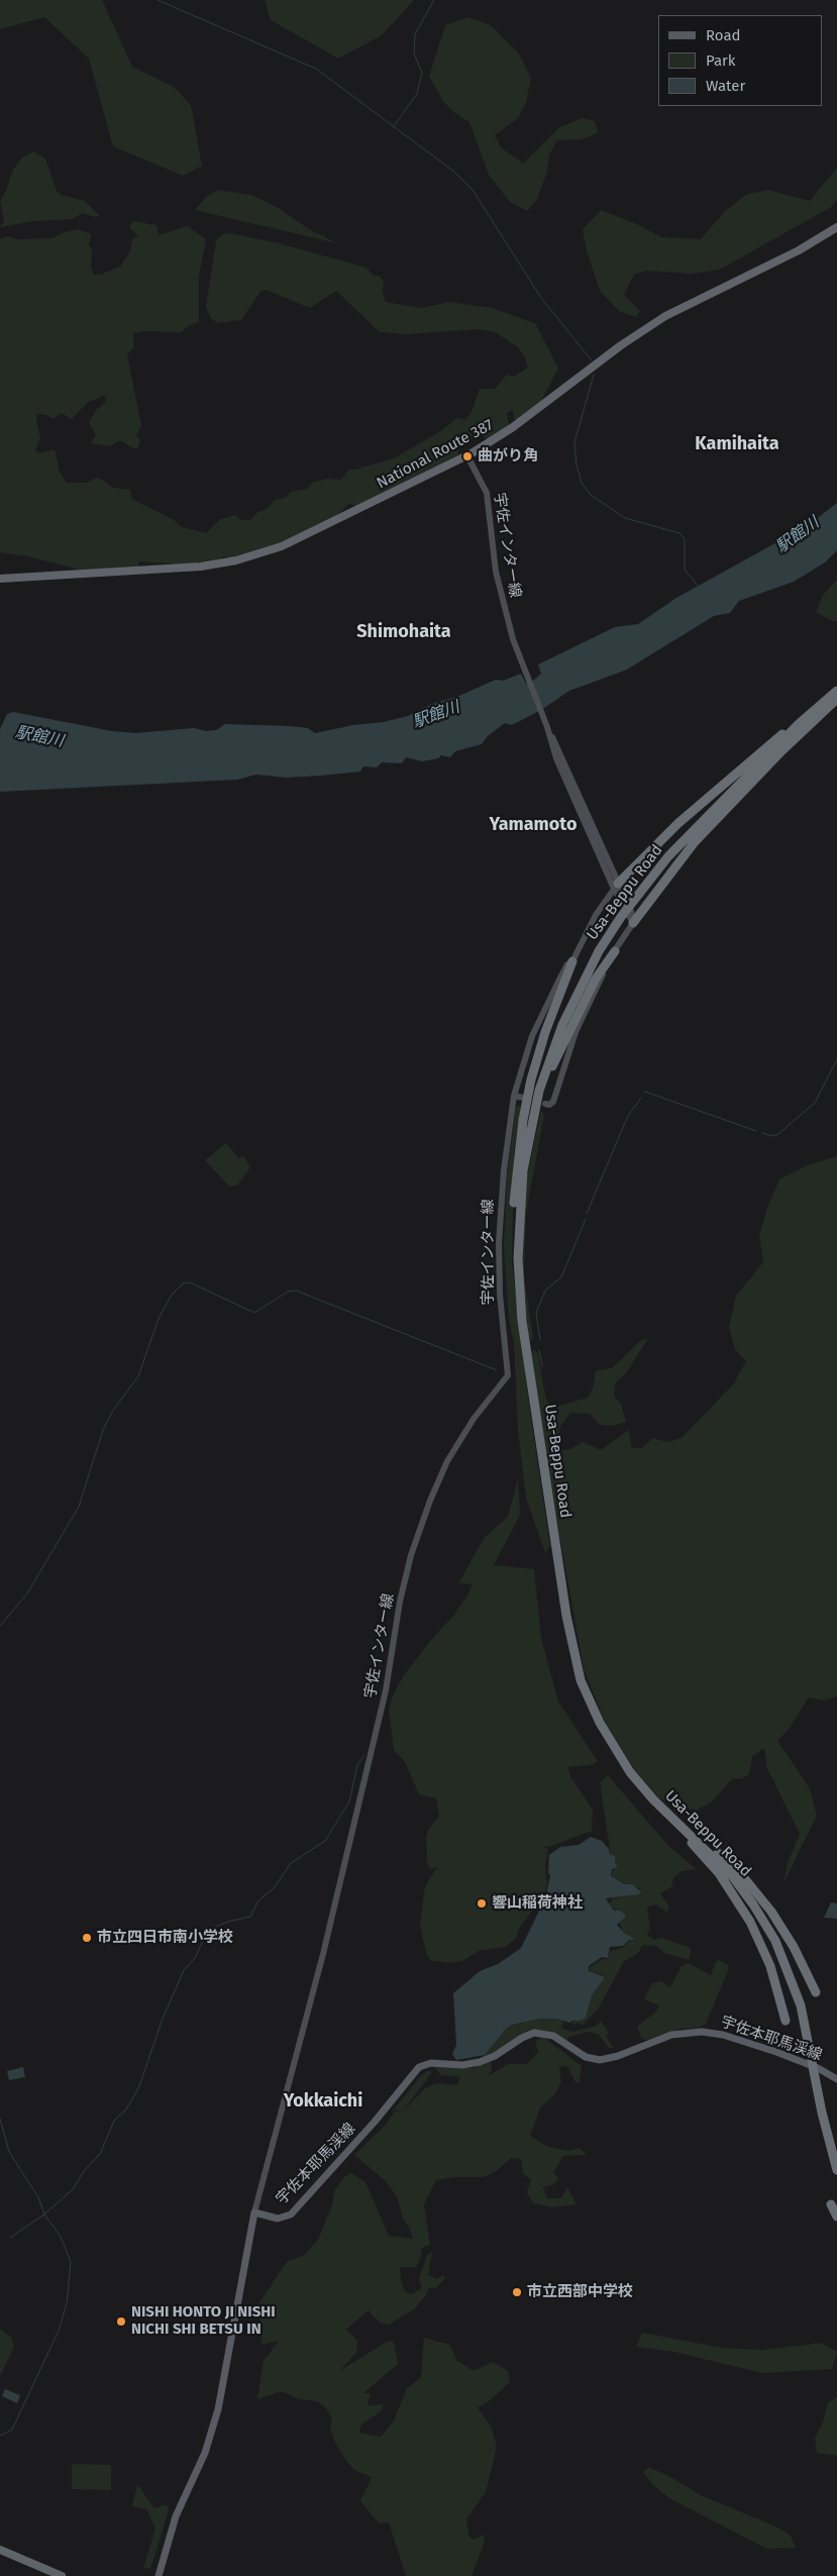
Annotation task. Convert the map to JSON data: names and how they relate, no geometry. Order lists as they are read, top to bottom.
{
  "streets": {
    "highway": ["National Route 387", "Usa-Beppu Road"],
    "main road": ["宇佐インター線", "宇佐本耶馬渓線"]
  },
  "crossings": [
    ["National Route 387", "宇佐インター線"],
    ["宇佐インター線", "宇佐本耶馬渓線"]
  ],
  "districts": [
    "Kamihaita",
    "Shimohaita",
    "Yamamoto",
    "Yokkaichi"
  ],
  "water": ["駅館川"],
  "places": [
    "曲がり角",
    "響山稲荷神社",
    "市立四日市南小学校",
    "市立西部中学校",
    "NISHI HONTO JI NISHI NICHI SHI BETSU IN"
  ],
  "legend": ["Road", "Park", "Water"]
}
